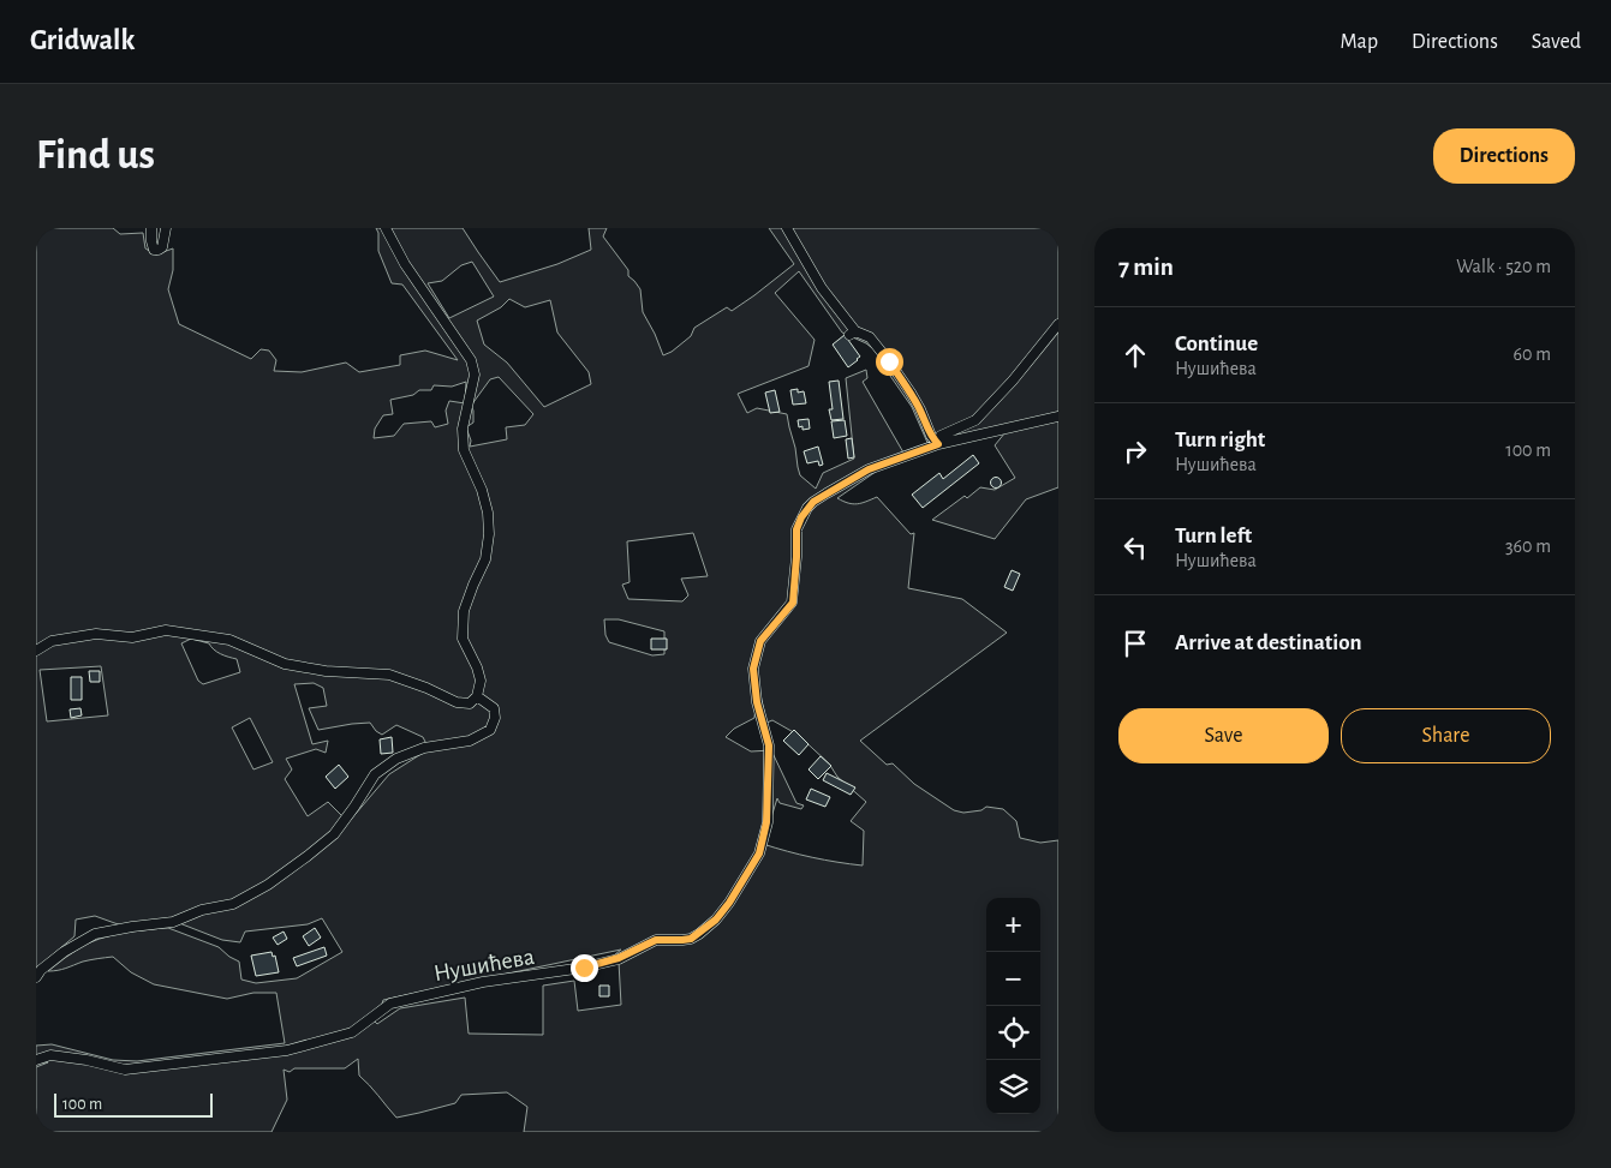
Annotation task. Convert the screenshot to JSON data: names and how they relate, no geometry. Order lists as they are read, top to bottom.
{
  "streets": {
    "street": ["Нушићева"]
  },
  "scale_bar": "100 m",
  "page": {
    "header": "Gridwalk",
    "nav": ["Map", "Directions", "Saved"],
    "buttons": [
      "Directions",
      ["Save", "Share"]
    ],
    "title": "Find us",
    "heading": ["7 min", "Walk · 520 m"],
    "list": [
      ["Continue", "Нушићева", "60 m"],
      ["Turn right", "Нушићева", "100 m"],
      ["Turn left", "Нушићева", "360 m"],
      "Arrive at destination"
    ],
    "map_buttons": ["+", "−"],
    "scale": "100 m"
  }
}
